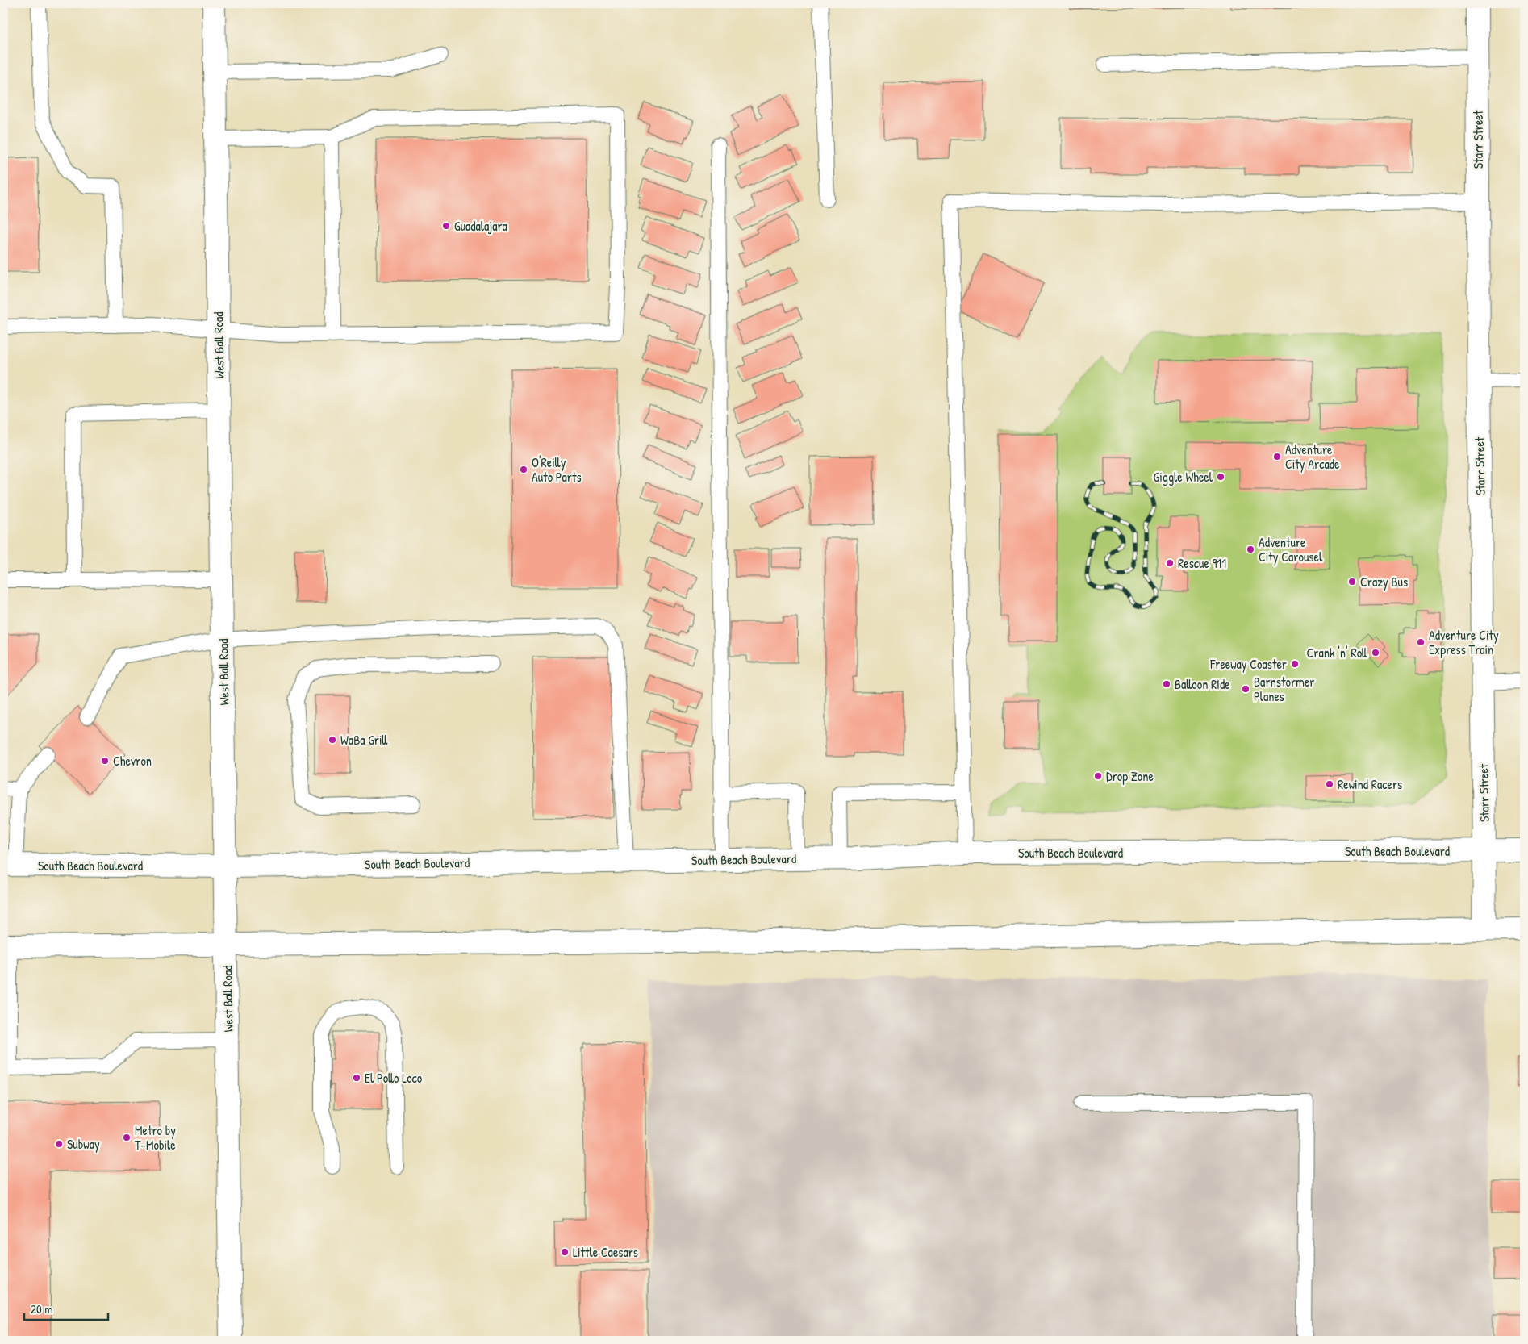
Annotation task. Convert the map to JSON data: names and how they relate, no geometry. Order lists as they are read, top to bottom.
{
  "streets": {
    "main road": ["Starr Street", "West Ball Road", "South Beach Boulevard"]
  },
  "crossings": [
    ["Starr Street", "South Beach Boulevard"],
    ["West Ball Road", "South Beach Boulevard"]
  ],
  "places": [
    "Guadalajara",
    "Adventure City Arcade",
    "O'Reilly Auto Parts",
    "Giggle Wheel",
    "Adventure City Carousel",
    "Rescue 911",
    "Crazy Bus",
    "Adventure City Express Train",
    "Crank 'n' Roll",
    "Freeway Coaster",
    "Balloon Ride",
    "Barnstormer Planes",
    "WaBa Grill",
    "Chevron",
    "Drop Zone",
    "Rewind Racers",
    "El Pollo Loco",
    "Metro by T-Mobile",
    "Subway",
    "Little Caesars"
  ],
  "scale_bar": "20 m"
}
